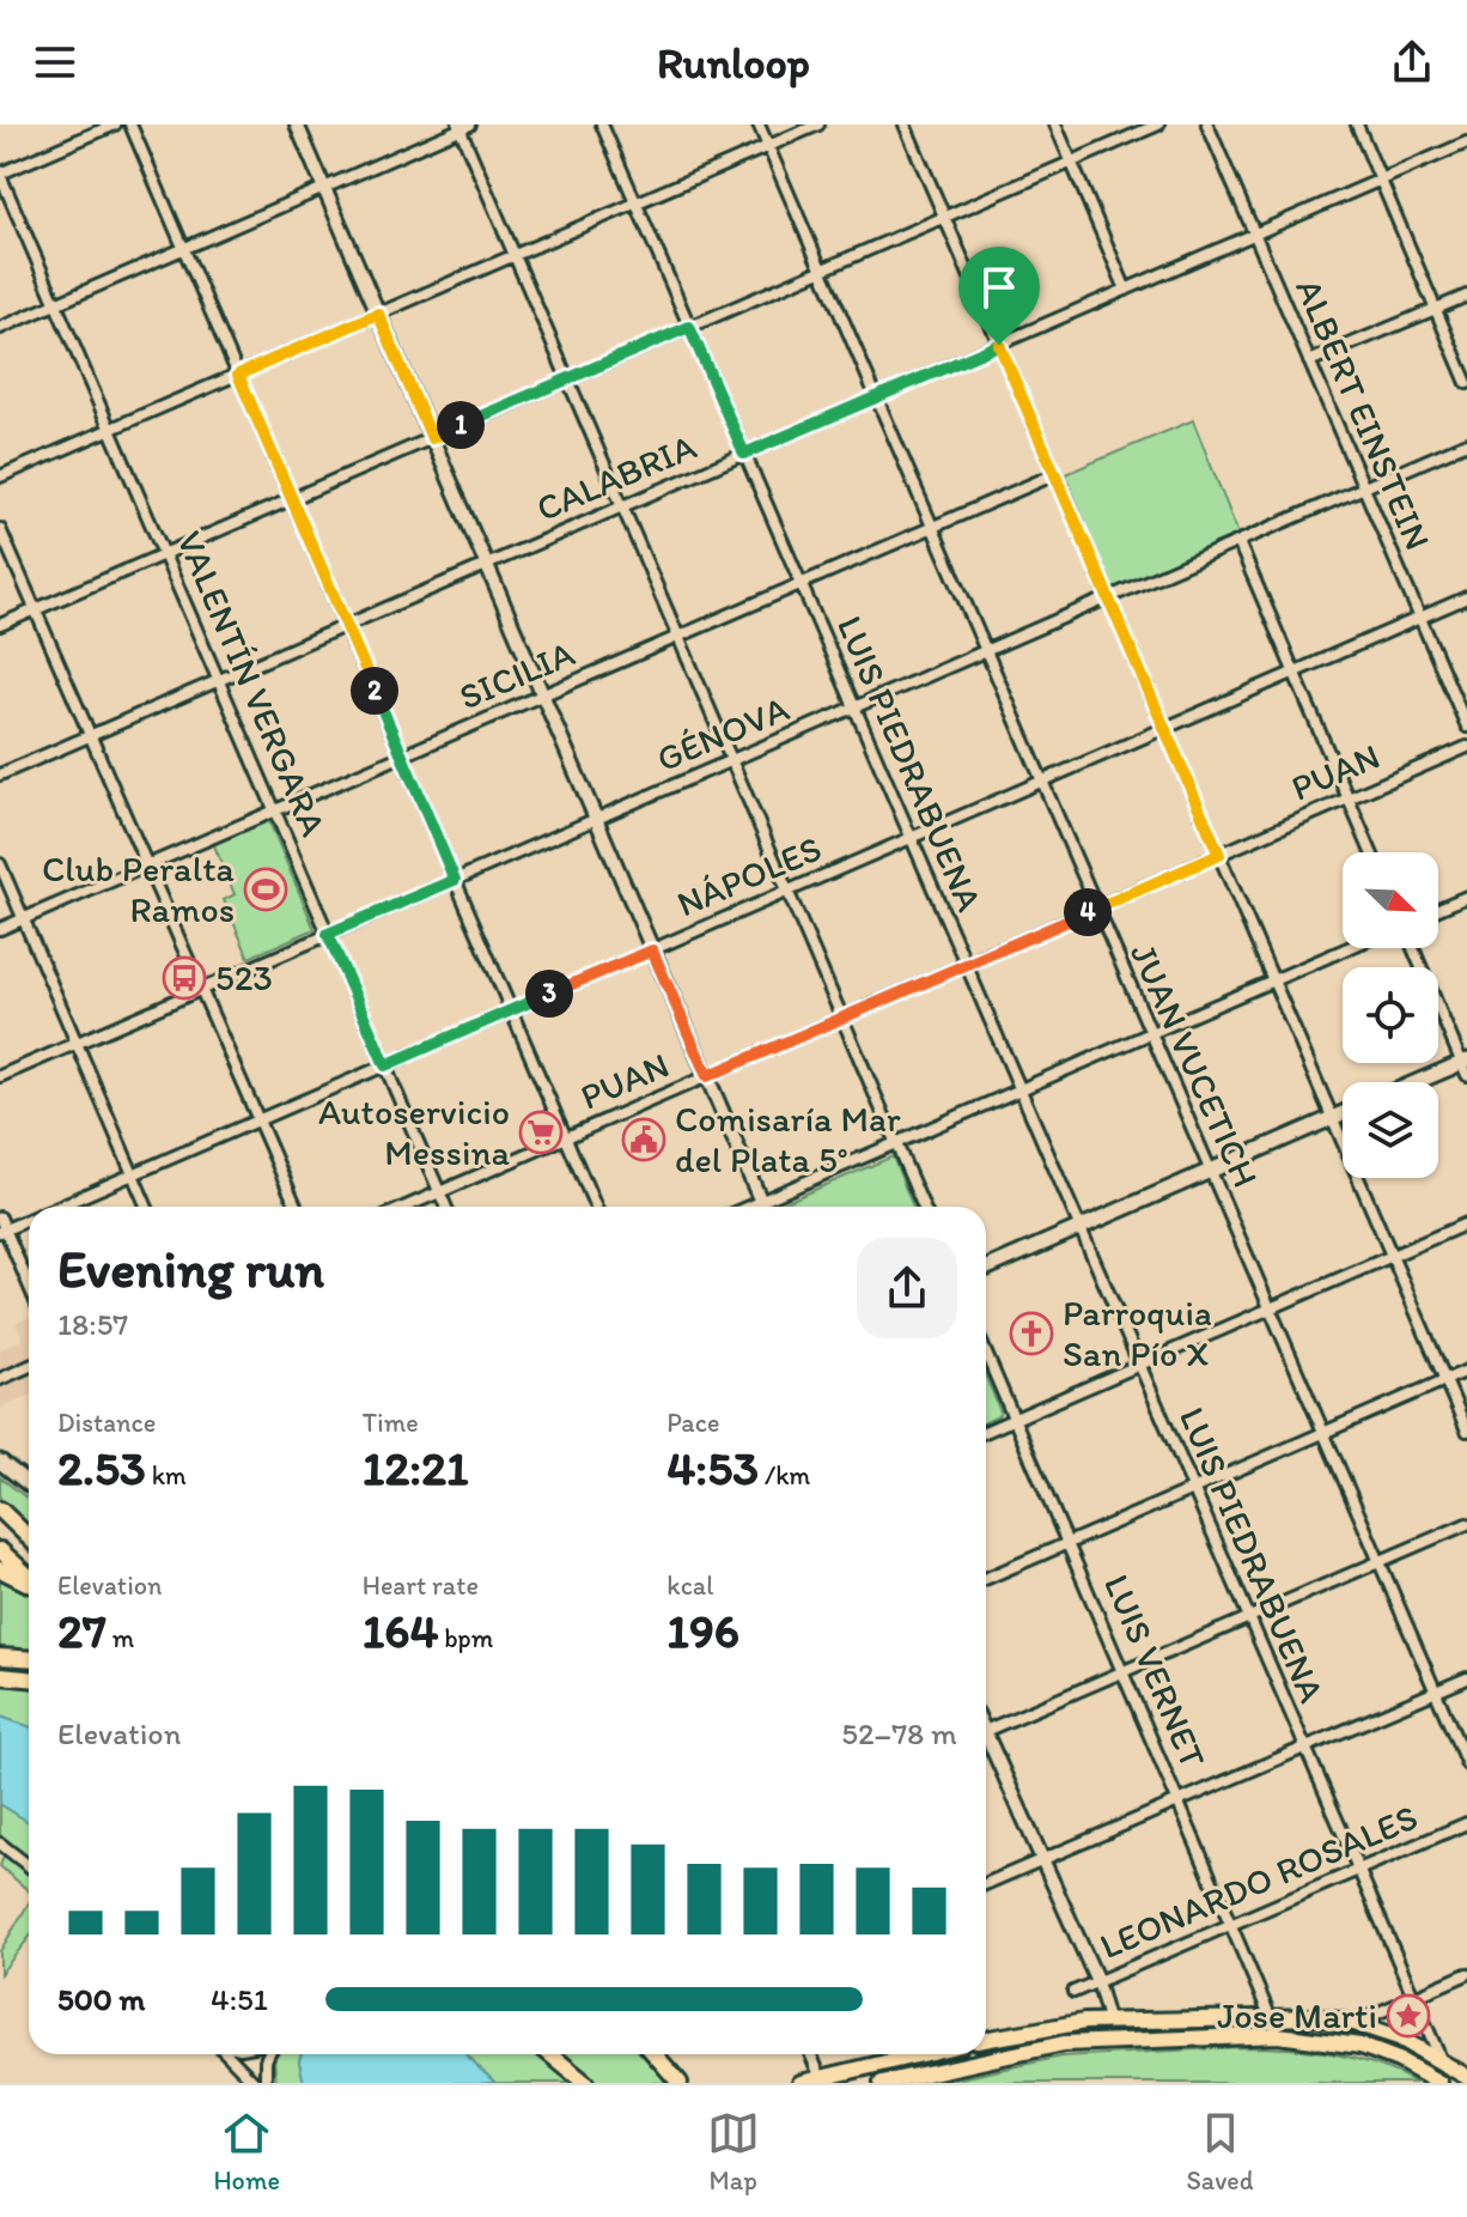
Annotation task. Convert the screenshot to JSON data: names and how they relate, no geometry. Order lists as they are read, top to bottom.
{
  "streets": {
    "street": [
      "ALBERT EINSTEIN",
      "CALABRIA",
      "SICILIA",
      "VALENTÍN VERGARA",
      "GÉNOVA",
      "LUIS PIEDRABUENA",
      "PUAN",
      "NÁPOLES",
      "JUAN VUCETICH",
      "LUIS VERNET",
      "LEONARDO ROSALES"
    ]
  },
  "crossings": [
    ["ALBERT EINSTEIN", "CALABRIA"],
    ["ALBERT EINSTEIN", "GÉNOVA"],
    ["ALBERT EINSTEIN", "NÁPOLES"],
    ["CALABRIA", "VALENTÍN VERGARA"],
    ["CALABRIA", "LUIS PIEDRABUENA"],
    ["CALABRIA", "JUAN VUCETICH"],
    ["SICILIA", "VALENTÍN VERGARA"],
    ["SICILIA", "LUIS PIEDRABUENA"],
    ["SICILIA", "JUAN VUCETICH"],
    ["VALENTÍN VERGARA", "GÉNOVA"],
    ["VALENTÍN VERGARA", "PUAN"],
    ["VALENTÍN VERGARA", "NÁPOLES"],
    ["GÉNOVA", "LUIS PIEDRABUENA"],
    ["GÉNOVA", "JUAN VUCETICH"],
    ["LUIS PIEDRABUENA", "PUAN"],
    ["LUIS PIEDRABUENA", "NÁPOLES"],
    ["LUIS PIEDRABUENA", "LEONARDO ROSALES"],
    ["PUAN", "JUAN VUCETICH"],
    ["NÁPOLES", "JUAN VUCETICH"],
    ["LUIS VERNET", "LEONARDO ROSALES"]
  ],
  "places": {
    "sports": ["Club Peralta Ramos"],
    "bus stop": ["523"],
    "supermarket": ["Autoservicio Messina"],
    "public building": ["Comisaría Mar del Plata 5°"],
    "church": ["Parroquia San Pío X"],
    "place": ["Jose Marti"]
  },
  "north": "bottom right",
  "page": {
    "header": "Runloop",
    "pins": [
      "1",
      "2",
      "4",
      "3"
    ],
    "heading": ["Evening run", "18:57"],
    "stats": [
      ["Distance", "2.53 km"],
      ["Time", "12:21"],
      ["Pace", "4:53 /km"],
      ["Elevation", "27 m"],
      ["Heart rate", "164 bpm"],
      ["kcal", "196"]
    ],
    "chart": ["Elevation", "52–78 m"],
    "list": [
      {
        "name": "500 m",
        "note": "4:51"
      }
    ],
    "tabs": ["Home", "Map", "Saved"]
  }
}
